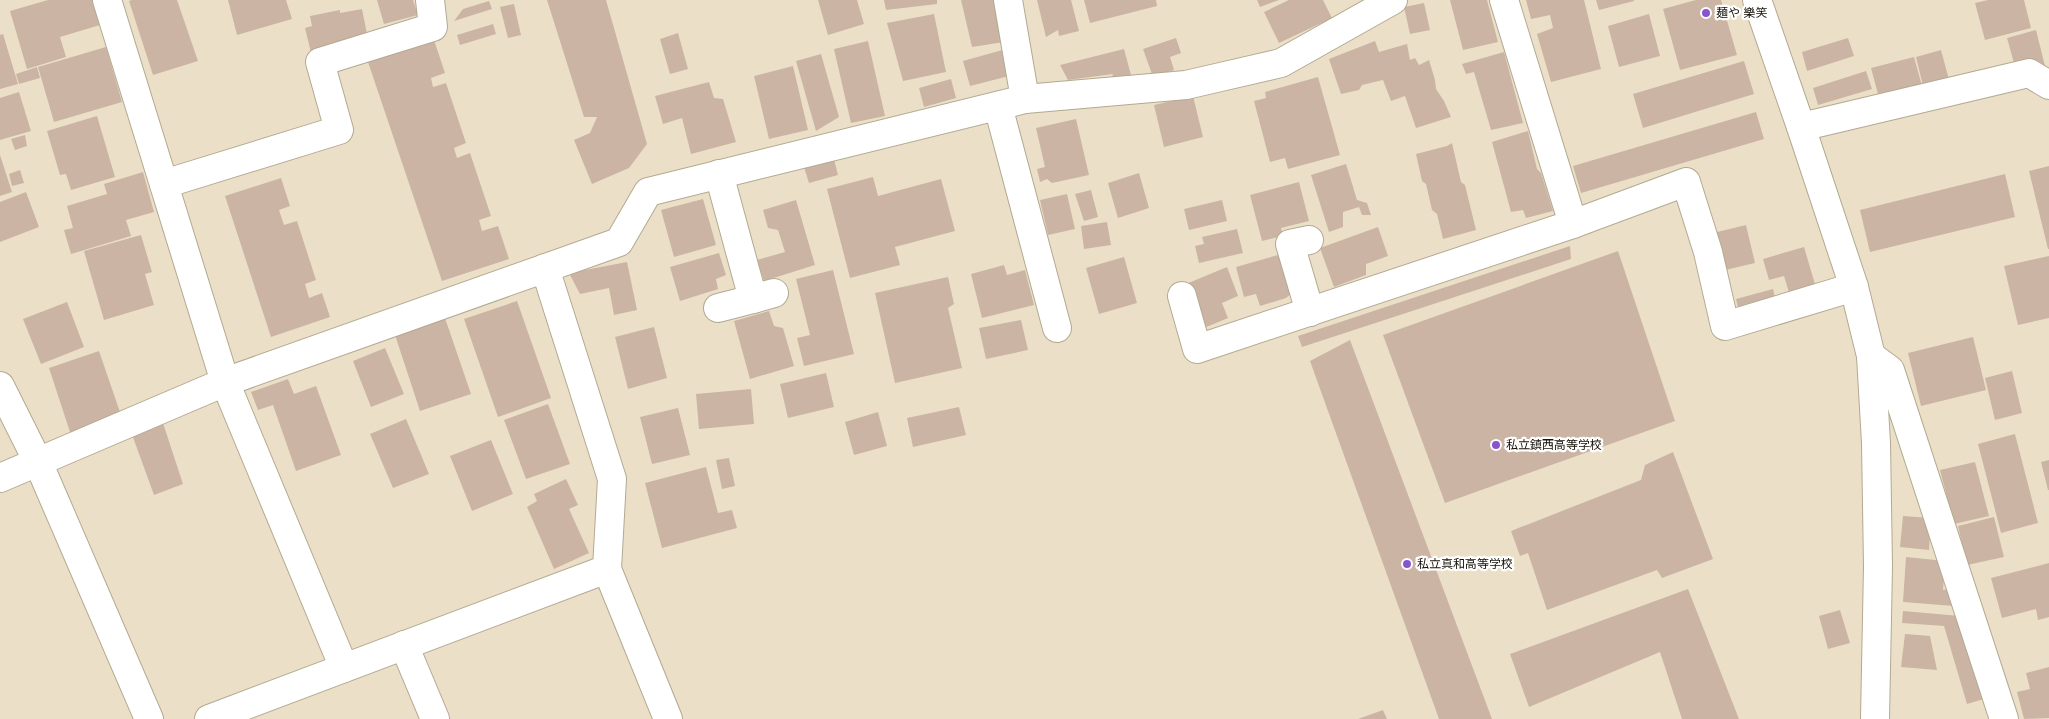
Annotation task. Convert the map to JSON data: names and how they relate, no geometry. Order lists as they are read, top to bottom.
{
  "places": ["麺や 樂笑", "私立鎮西高等学校", "私立真和高等学校"]
}
